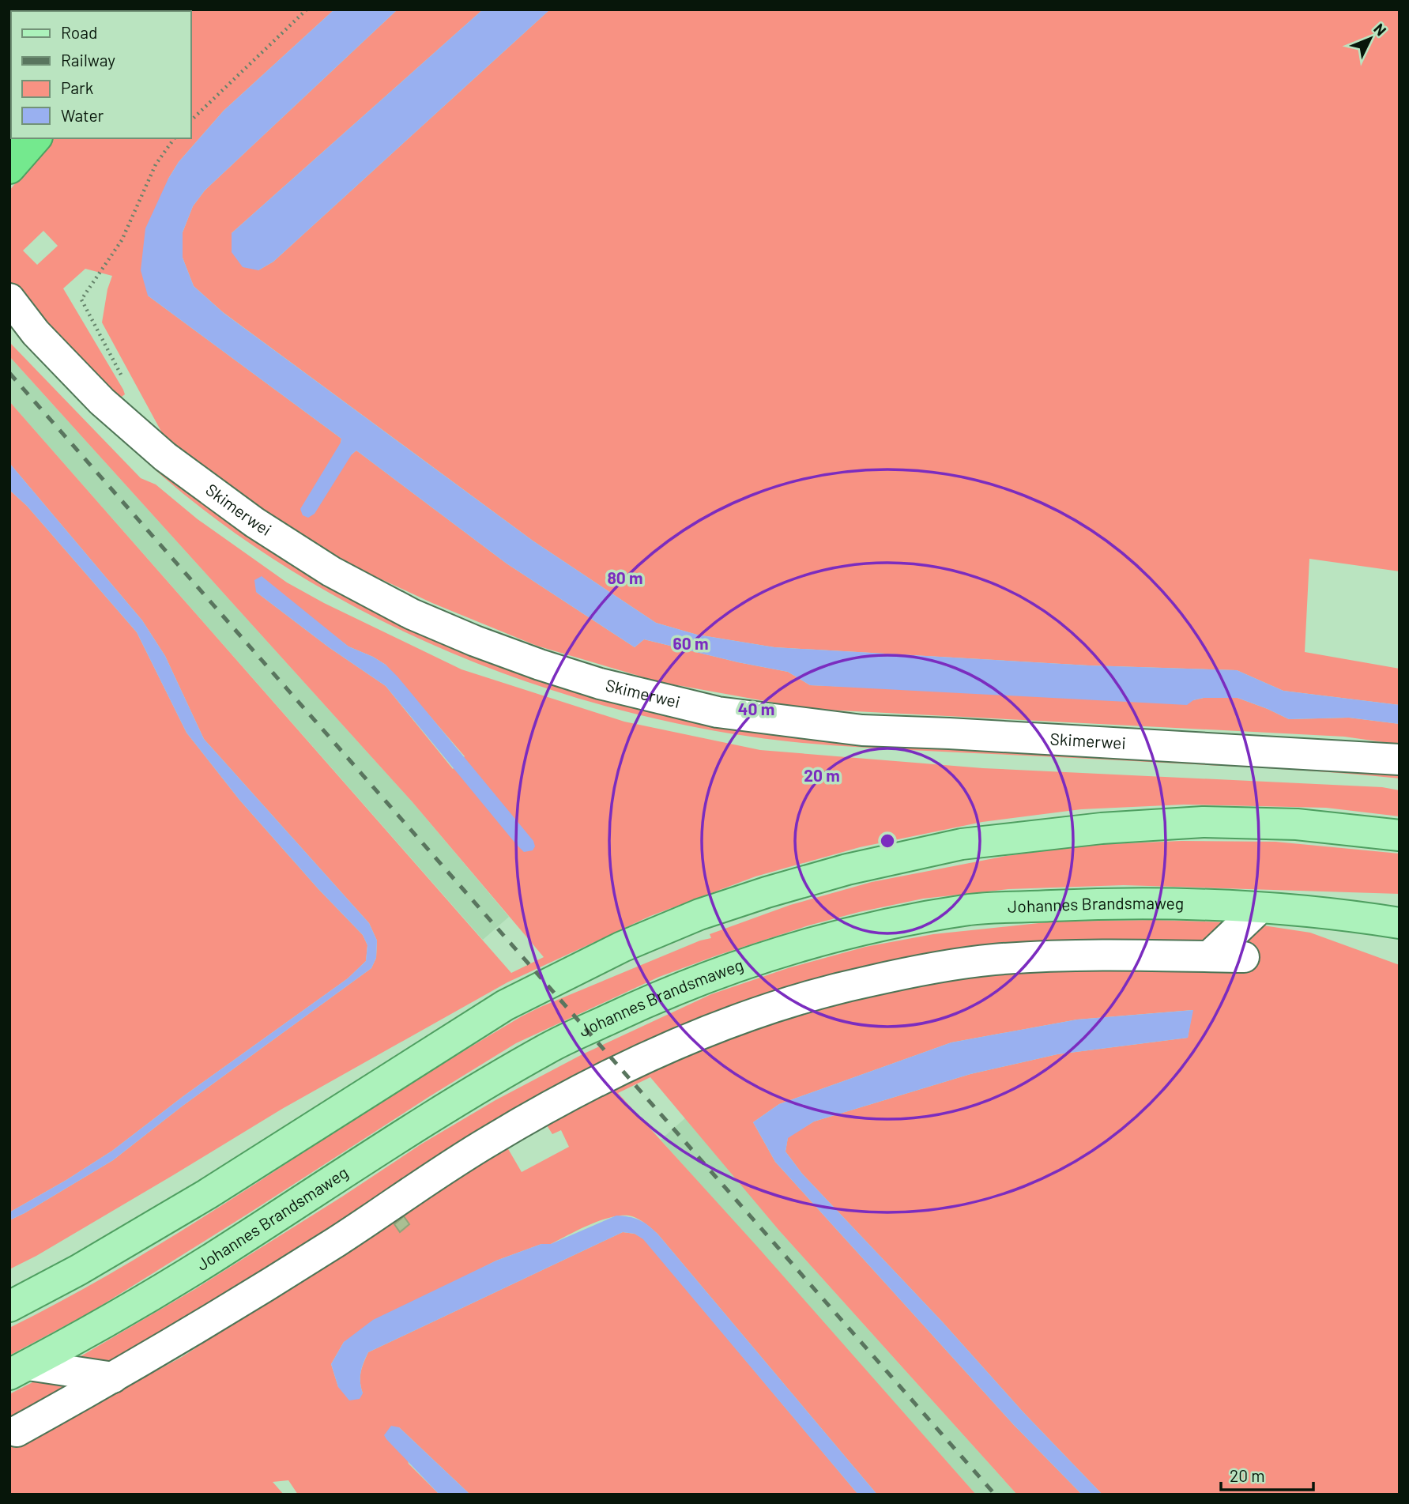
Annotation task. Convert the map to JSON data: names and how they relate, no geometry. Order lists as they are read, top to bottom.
{
  "streets": {
    "main road": ["Johannes Brandsmaweg"],
    "street": ["Skimerwei"]
  },
  "legend": [
    "Road",
    "Railway",
    "Park",
    "Water"
  ],
  "scale_bar": "20 m",
  "north": "top right",
  "rings": [
    "80 m",
    "60 m",
    "40 m",
    "20 m"
  ]
}
